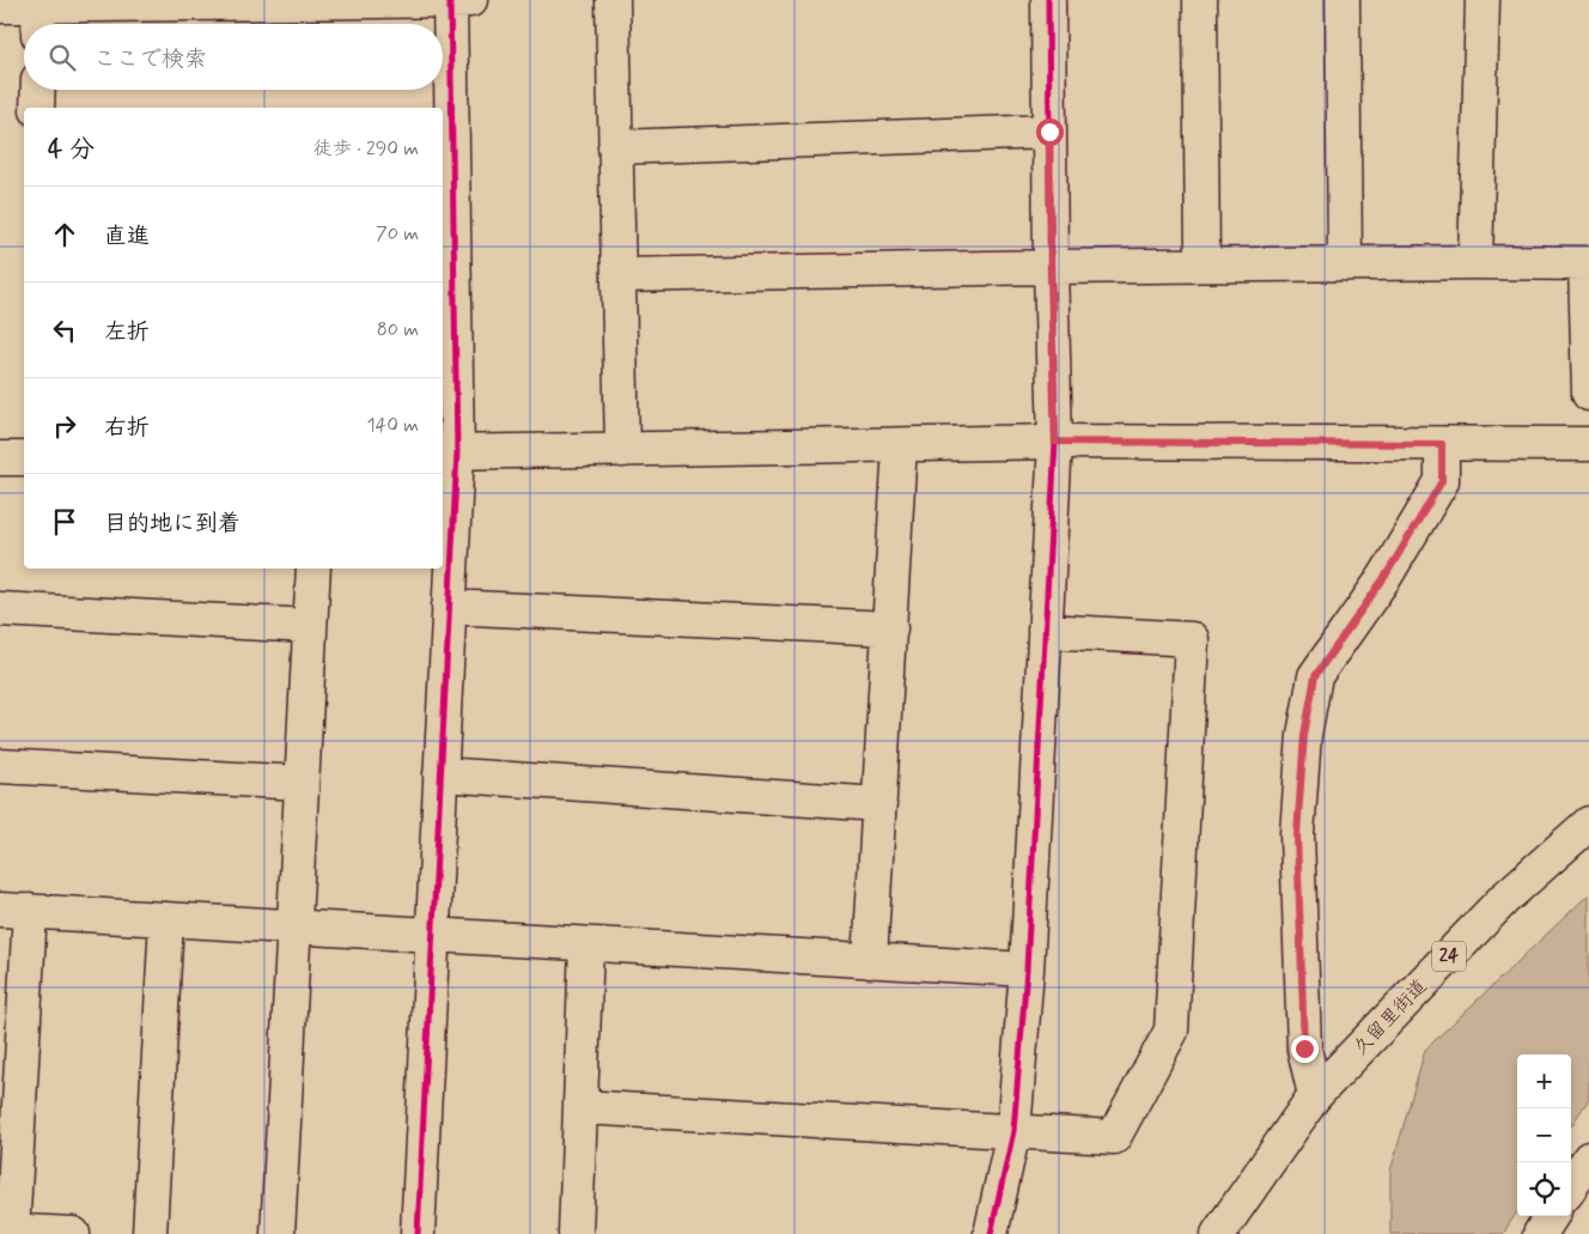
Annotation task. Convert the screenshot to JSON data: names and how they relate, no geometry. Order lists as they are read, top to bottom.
{
  "streets": {
    "street": ["24", "久留里街道"]
  },
  "page": {
    "search": "ここで検索",
    "heading": ["4 分", "徒歩 · 290 m"],
    "list": [
      ["直進", "70 m"],
      ["左折", "80 m"],
      ["右折", "140 m"],
      "目的地に到着"
    ],
    "map_buttons": ["+", "−"]
  }
}
